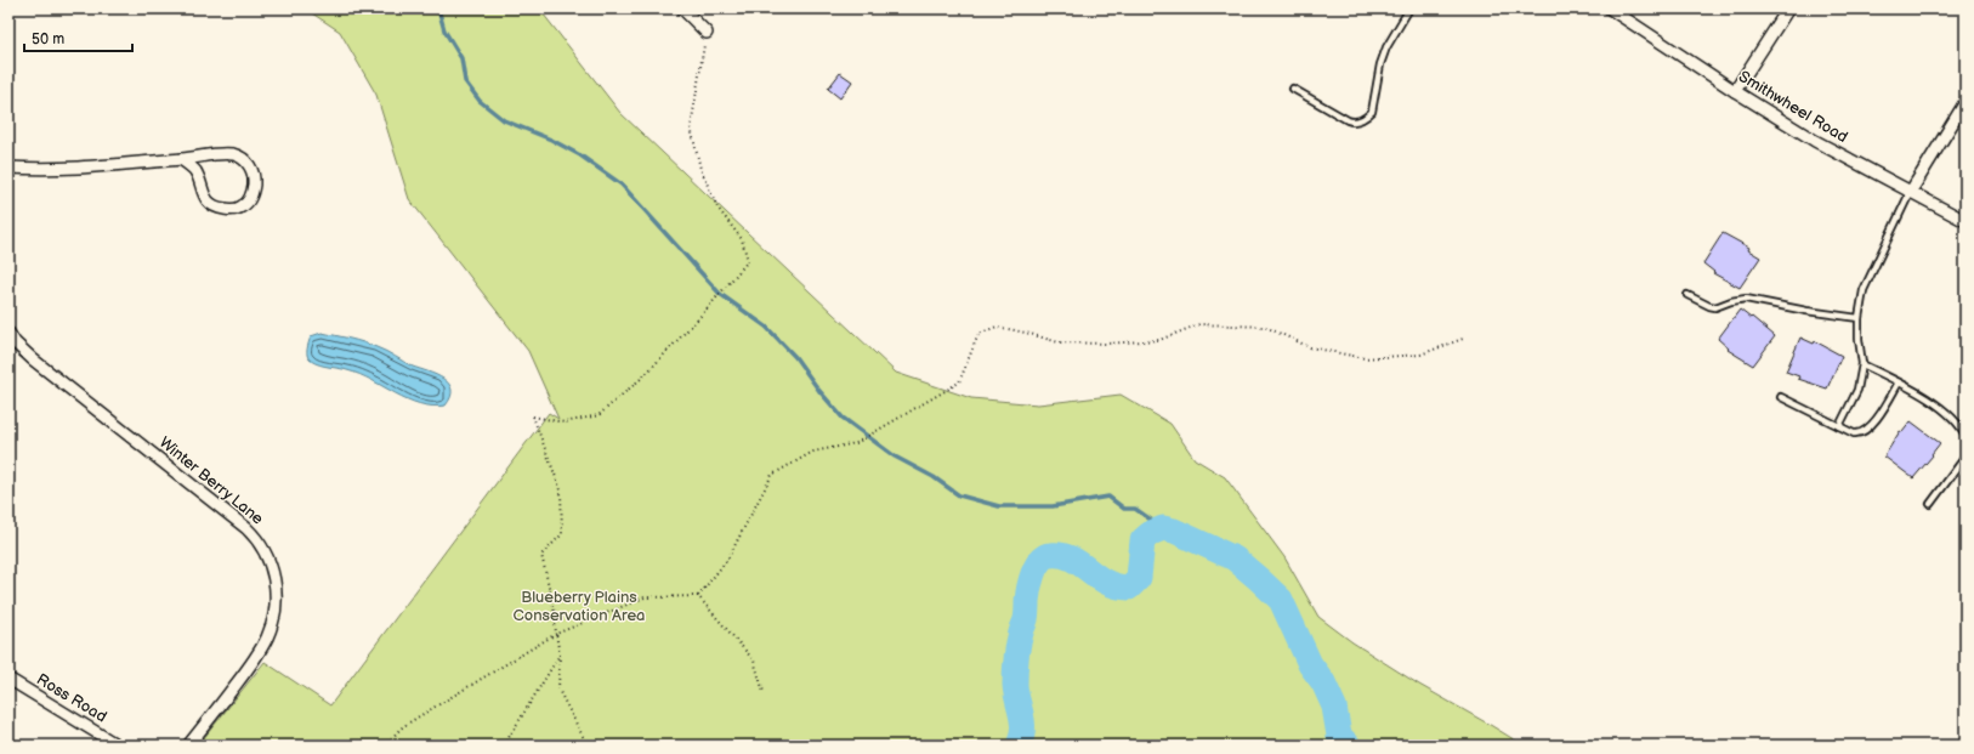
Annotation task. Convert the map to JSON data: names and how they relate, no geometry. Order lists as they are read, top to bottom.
{
  "streets": {
    "street": ["Smithwheel Road", "Winter Berry Lane", "Ross Road"]
  },
  "parks": ["Blueberry Plains Conservation Area"],
  "scale_bar": "50 m"
}
